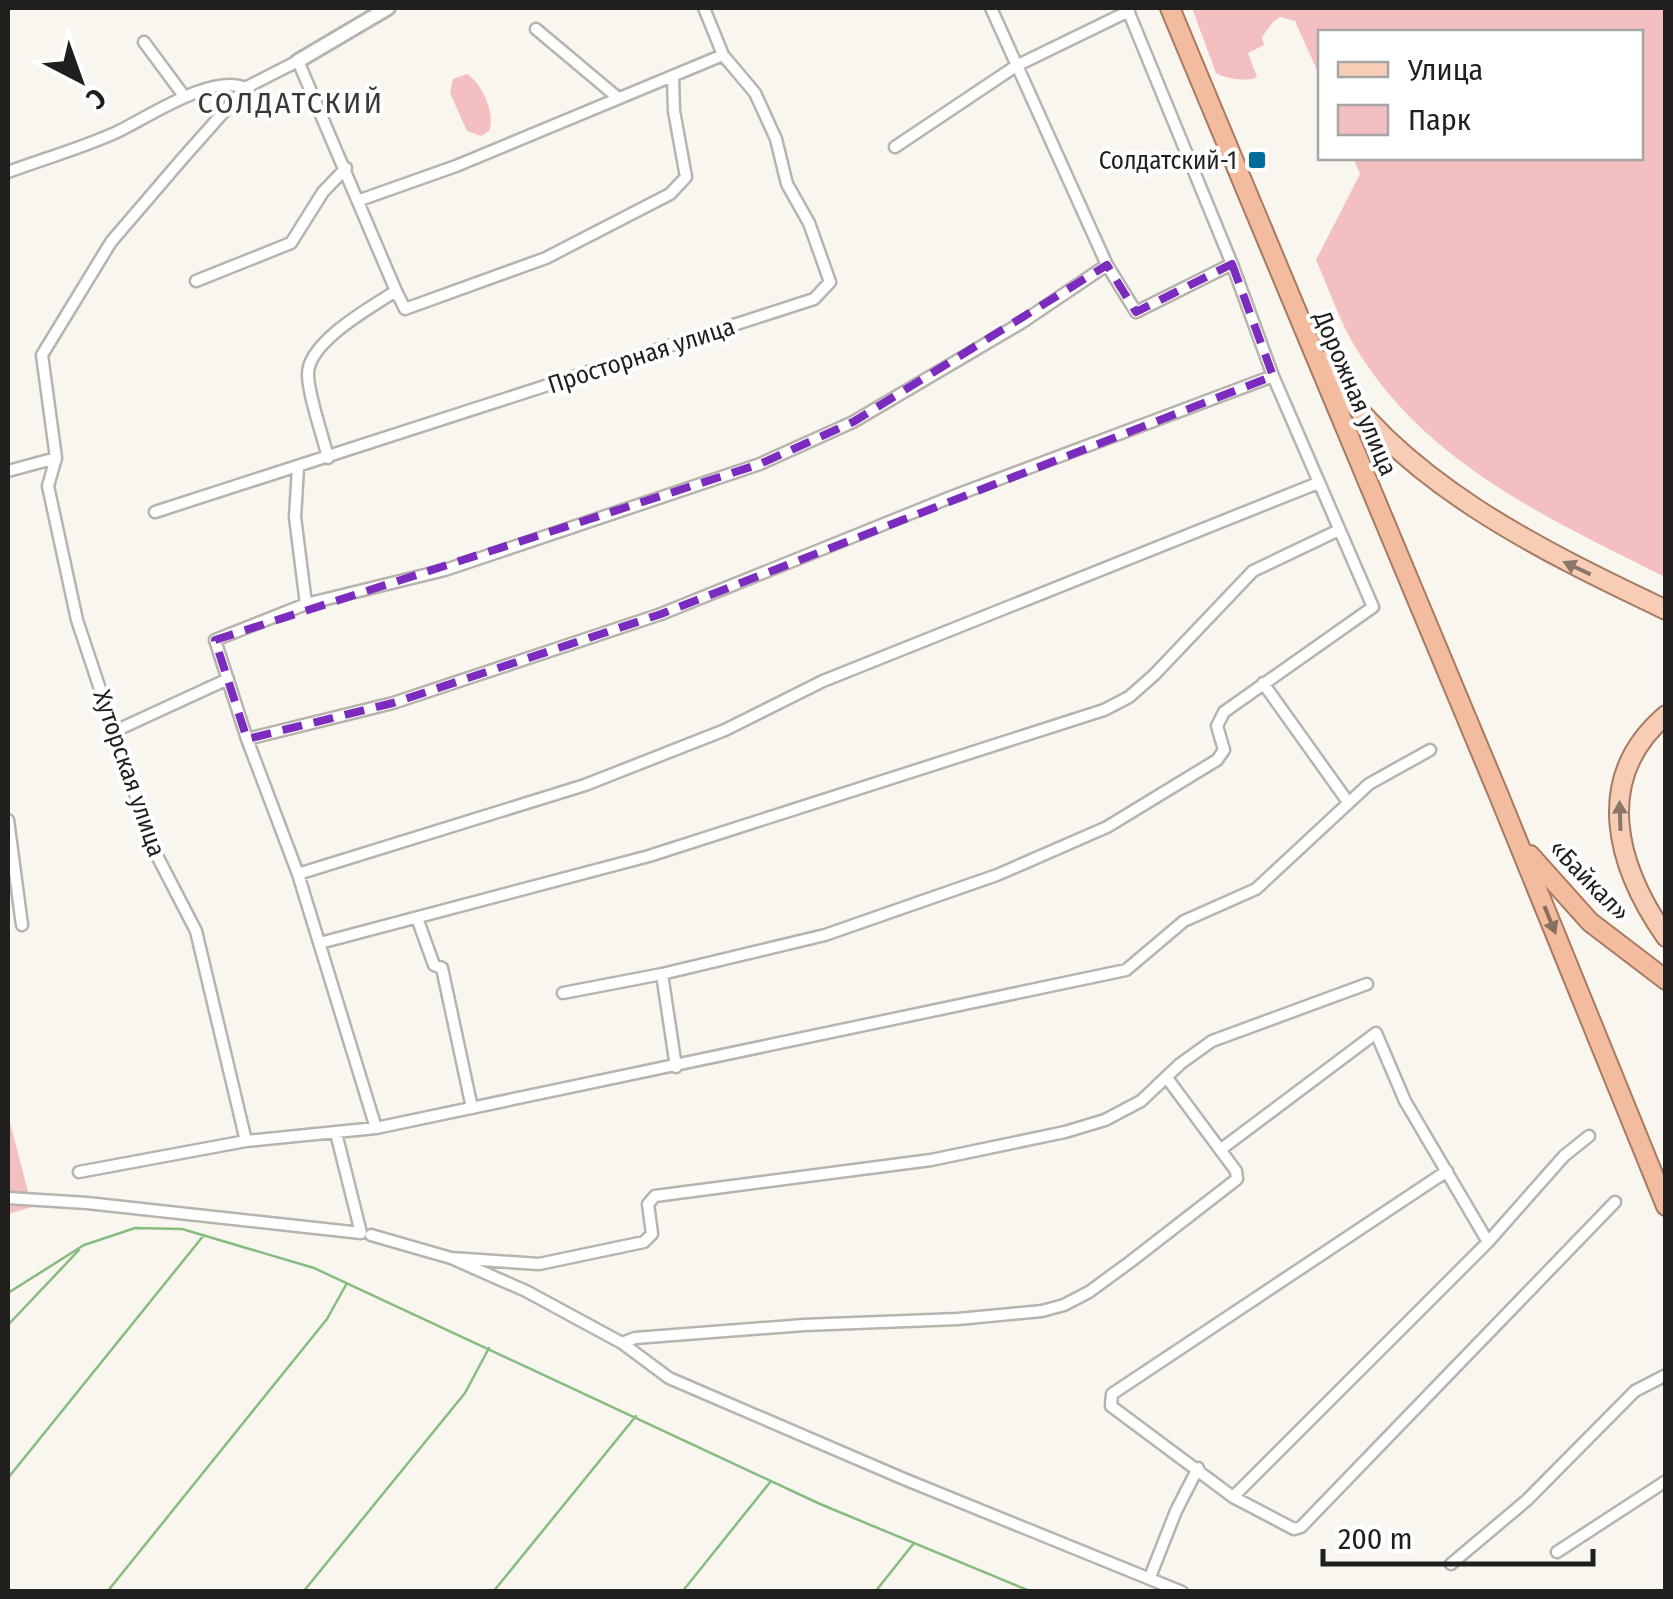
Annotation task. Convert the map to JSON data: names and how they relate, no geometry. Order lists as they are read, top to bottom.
{
  "streets": {
    "highway": ["Дорожная улица", "«Байкал»"],
    "street": ["Просторная улица", "Хуторская улица"]
  },
  "crossings": [
    ["Дорожная улица", "«Байкал»"]
  ],
  "districts": ["СОЛДАТСКИЙ"],
  "places": {
    "transit": ["Солдатский-1"]
  },
  "legend": ["Улица", "Парк"],
  "scale_bar": "200 m",
  "north": "bottom right"
}
